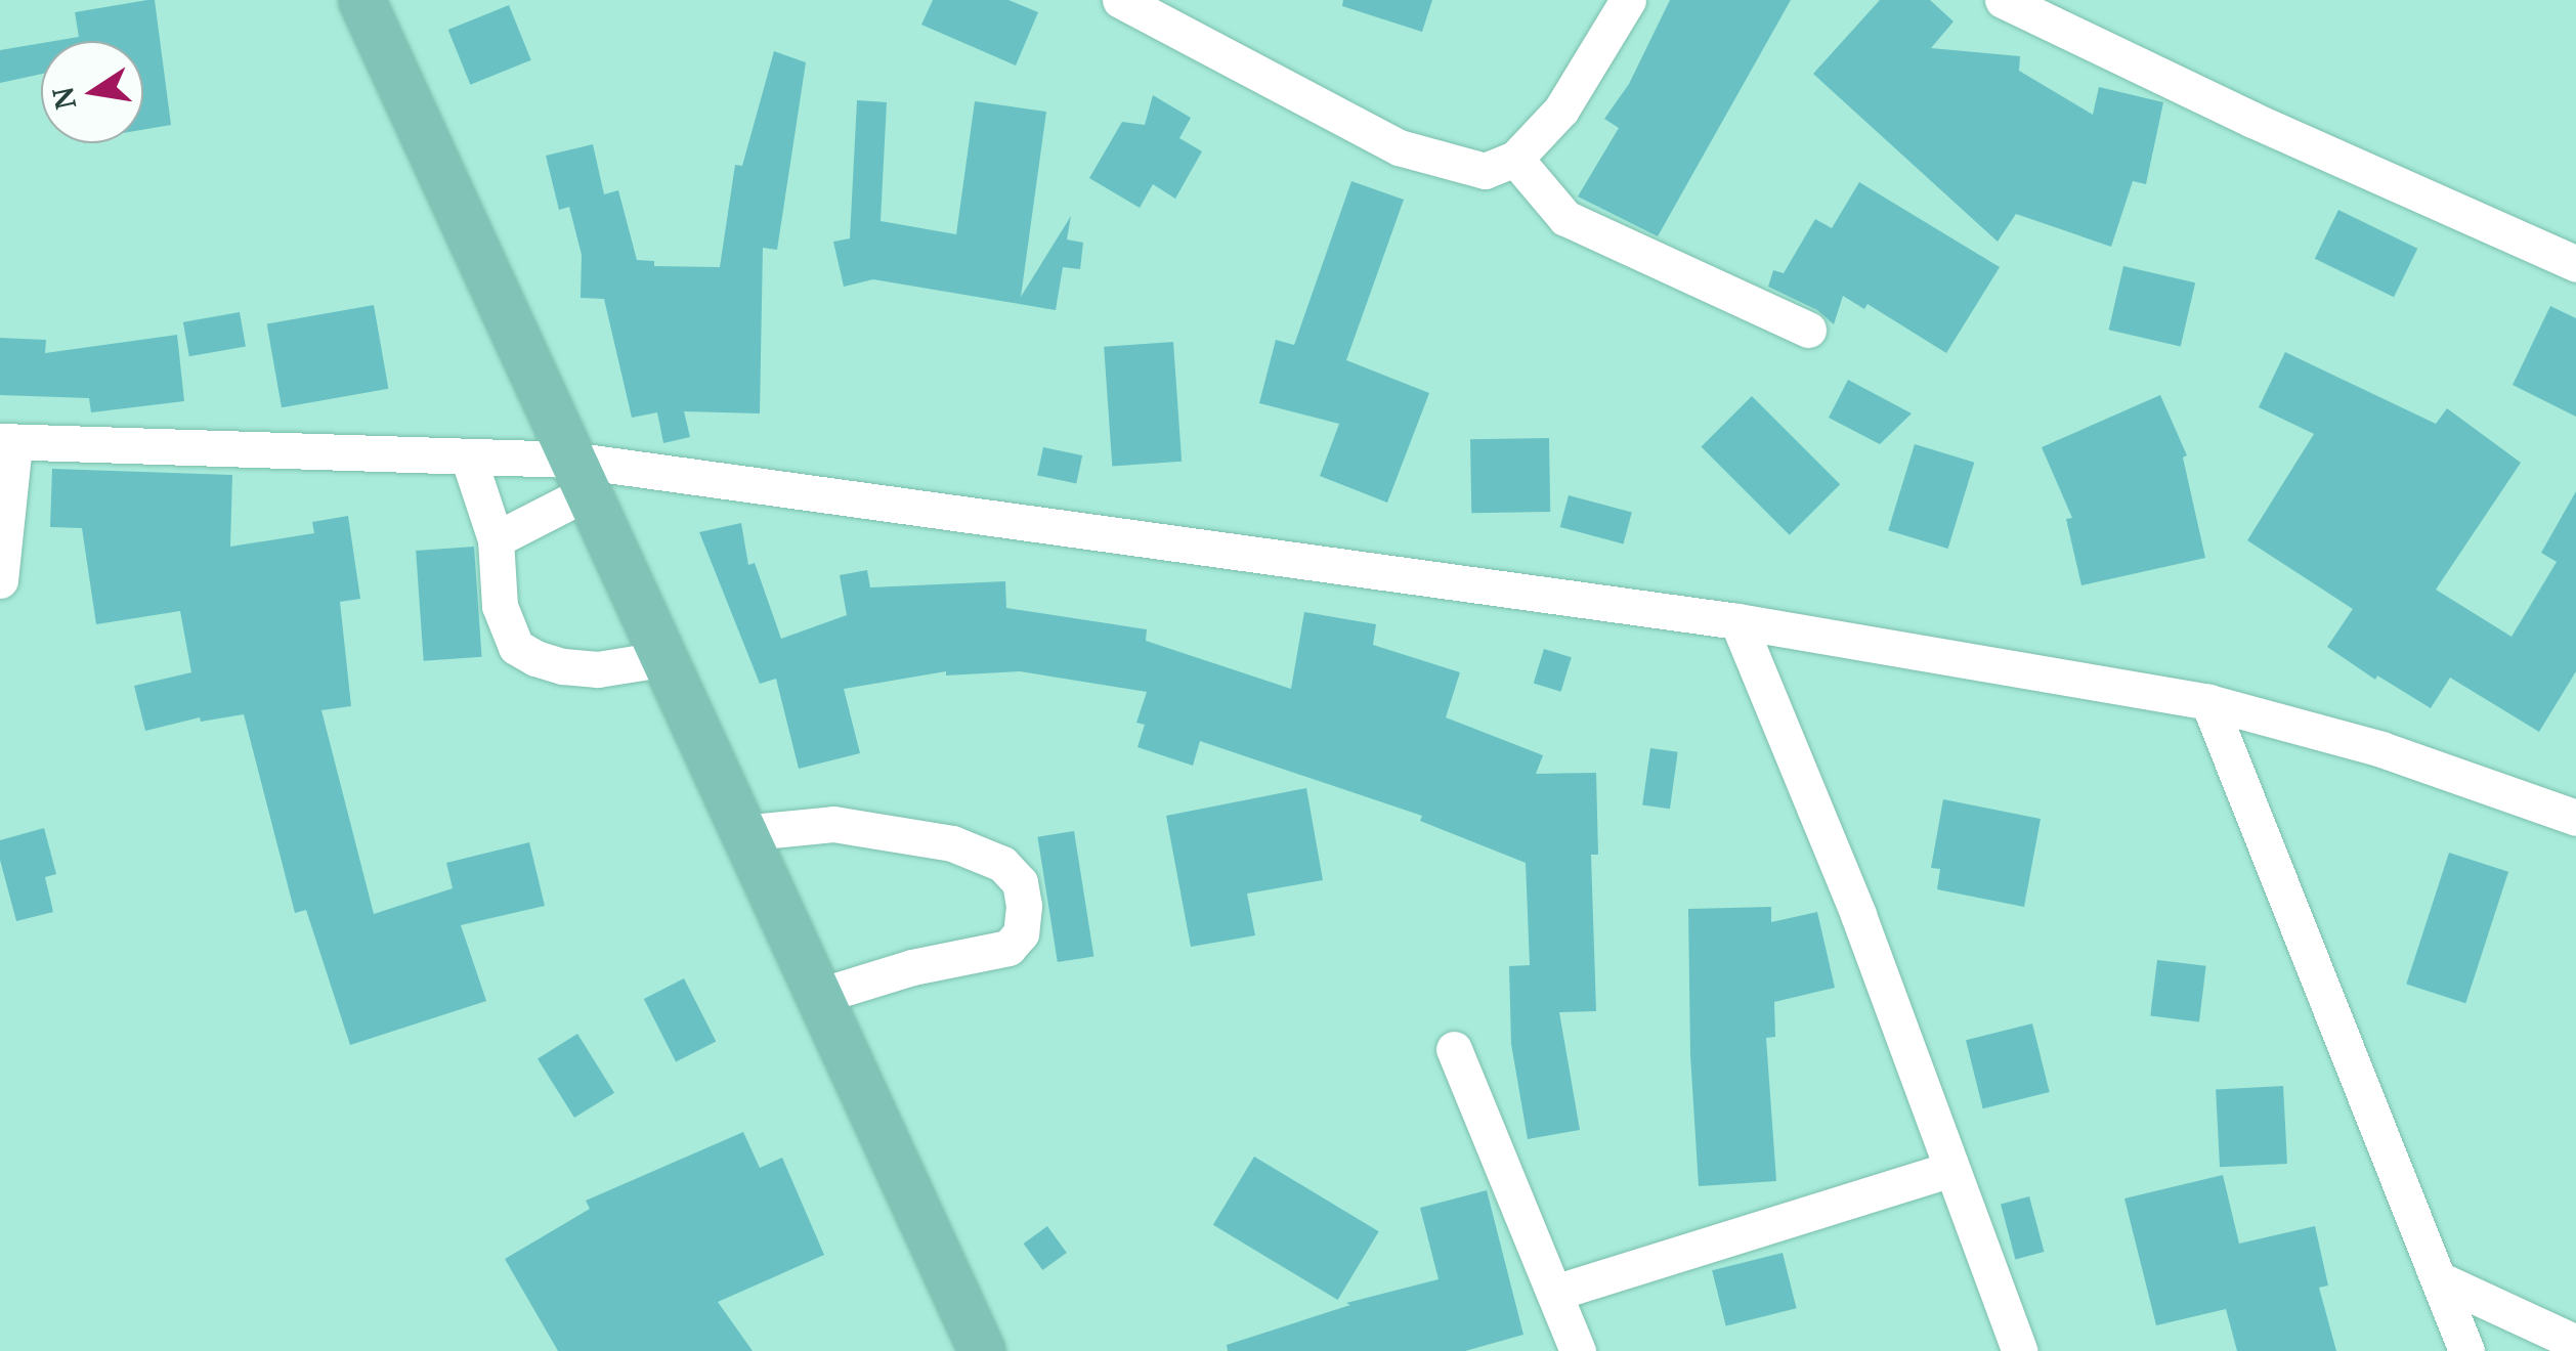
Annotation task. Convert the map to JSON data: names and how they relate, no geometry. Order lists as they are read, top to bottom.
{
  "north": "left"
}
